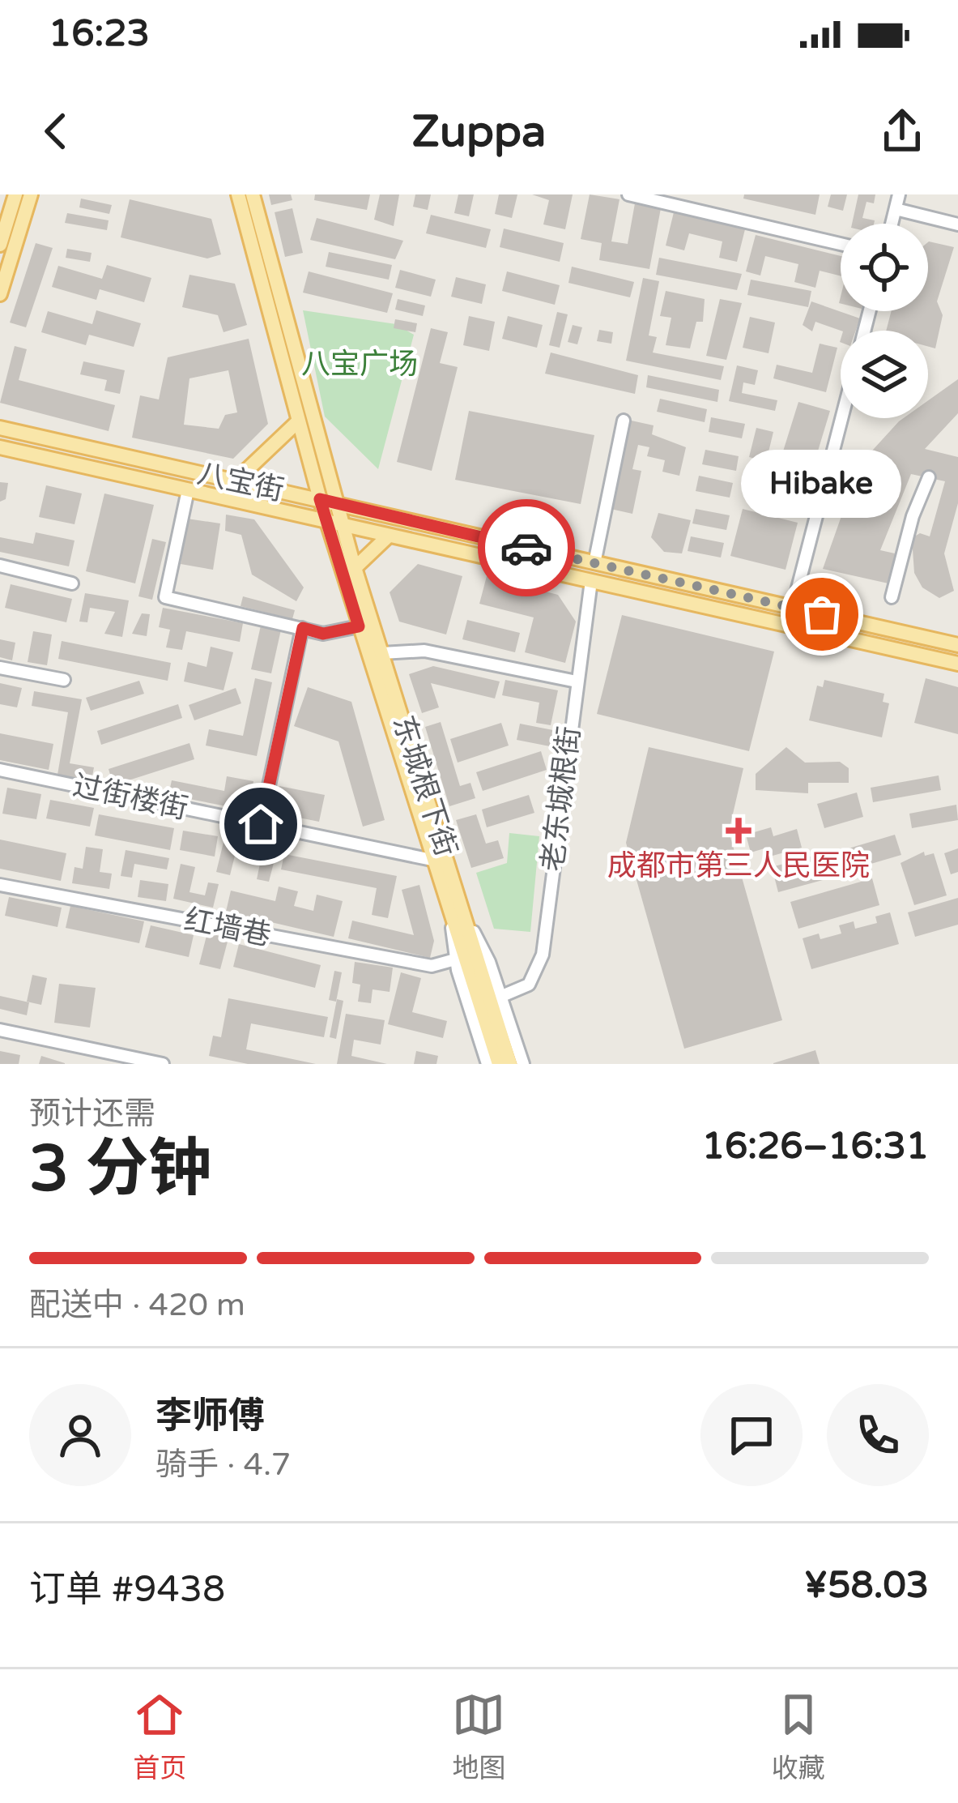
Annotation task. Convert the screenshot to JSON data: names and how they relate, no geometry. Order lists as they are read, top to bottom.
{
  "streets": {
    "main road": ["八宝街", "东城根下街"],
    "street": ["过街楼街", "老东城根街", "红墙巷"]
  },
  "crossings": [
    ["八宝街", "东城根下街"],
    ["八宝街", "老东城根街"],
    ["东城根下街", "过街楼街"],
    ["东城根下街", "老东城根街"],
    ["东城根下街", "红墙巷"]
  ],
  "parks": ["八宝广场"],
  "places": {
    "other": ["Hibake"],
    "health": ["成都市第三人民医院"]
  },
  "page": {
    "status": "16:23",
    "header": "Zuppa",
    "bubble": "Hibake",
    "heading": ["3 分钟", "预计还需", "16:26–16:31"],
    "panel": [
      "李师傅",
      "骑手 · 4.7",
      "订单 #9438",
      "¥58.03"
    ],
    "bar": "配送中 · 420 m",
    "tabs": ["首页", "地图", "收藏"]
  }
}
